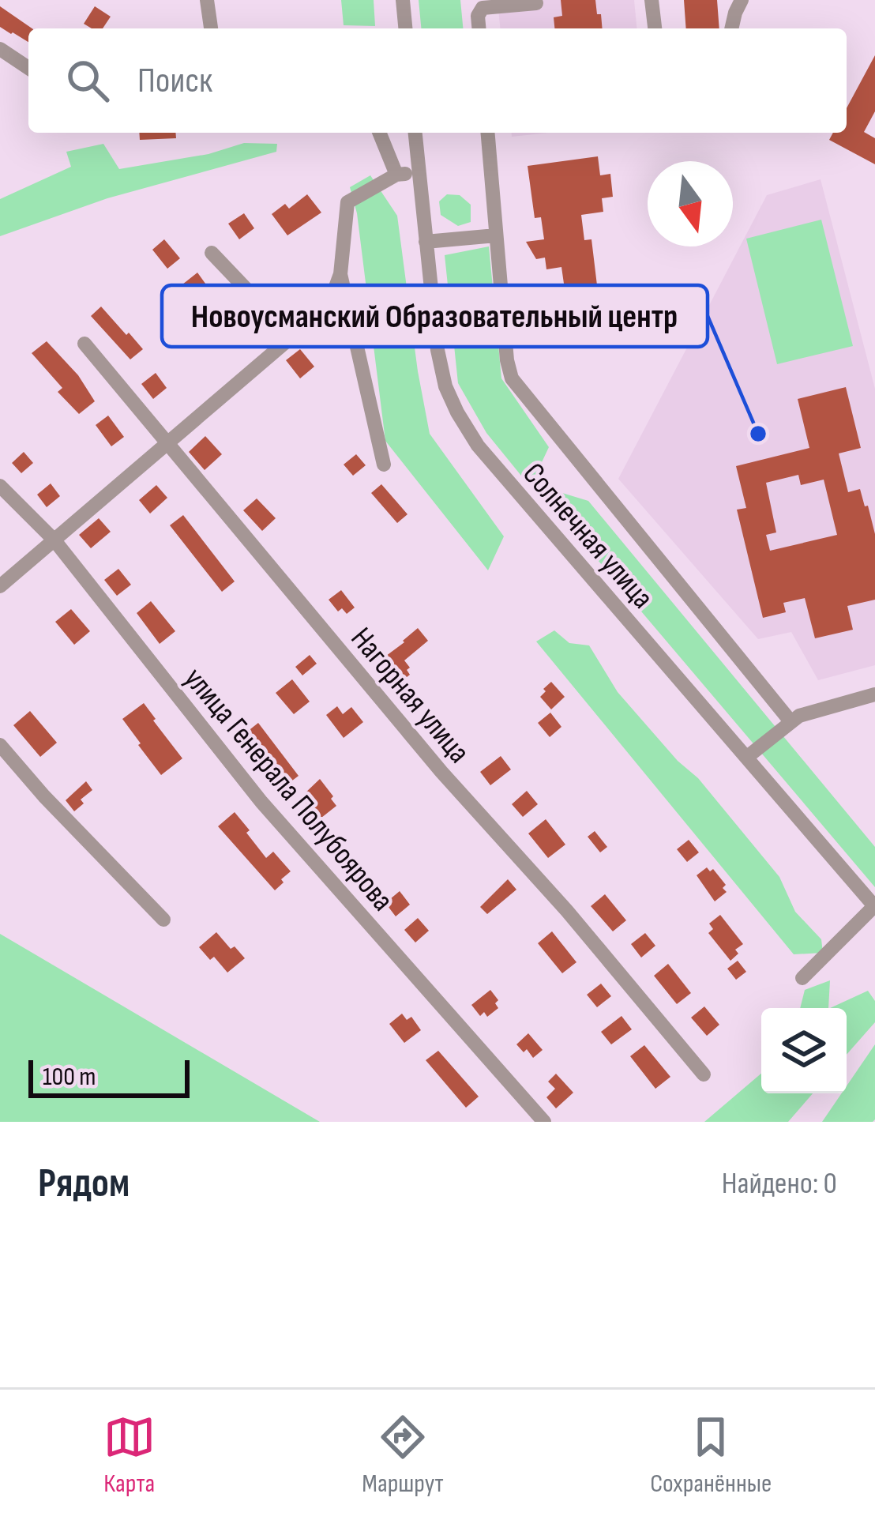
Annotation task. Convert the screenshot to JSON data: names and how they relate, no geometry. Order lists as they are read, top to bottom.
{
  "streets": {
    "street": ["Солнечная улица", "Нагорная улица", "улица Генерала Полубоярова"]
  },
  "places": ["Новоусманский Образовательный центр"],
  "scale_bar": "100 m",
  "north": "bottom",
  "page": {
    "search": "Поиск",
    "scale": "100 m",
    "heading": ["Рядом", "Найдено: 0"],
    "nav": ["Карта", "Маршрут", "Сохранённые"]
  }
}
